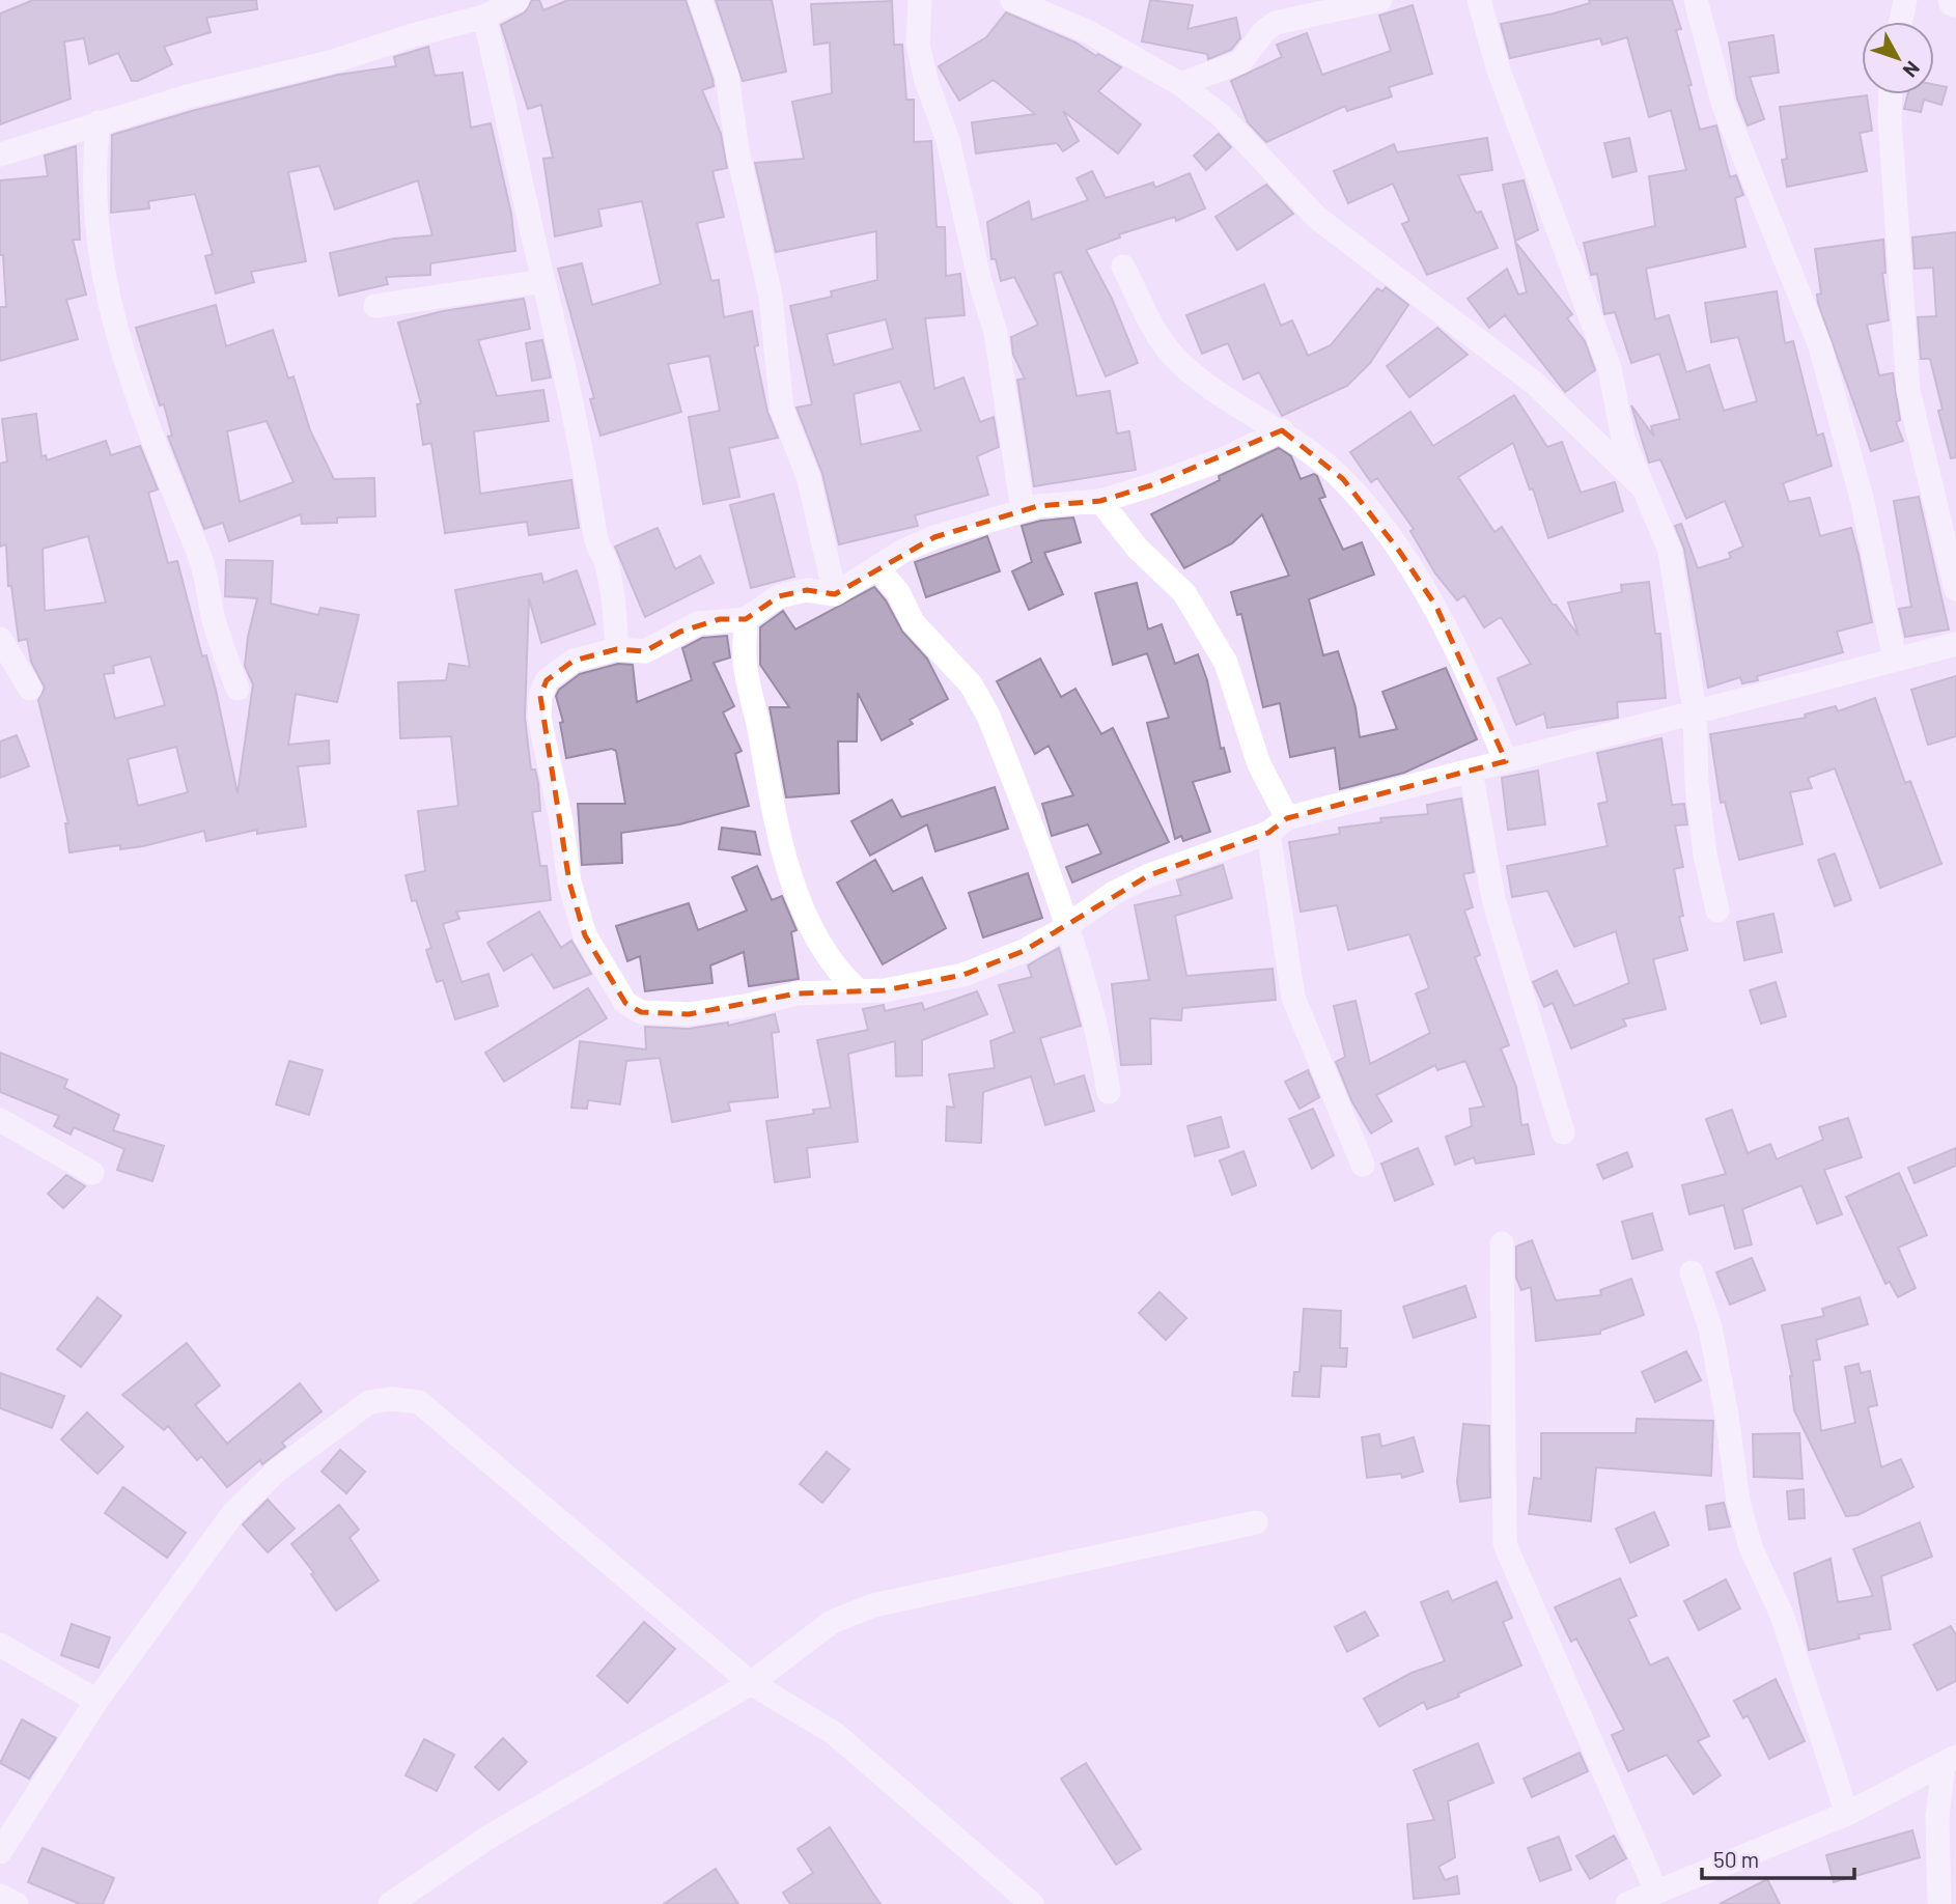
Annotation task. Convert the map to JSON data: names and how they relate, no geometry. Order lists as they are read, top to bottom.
{
  "scale_bar": "50 m",
  "north": "bottom right"
}
